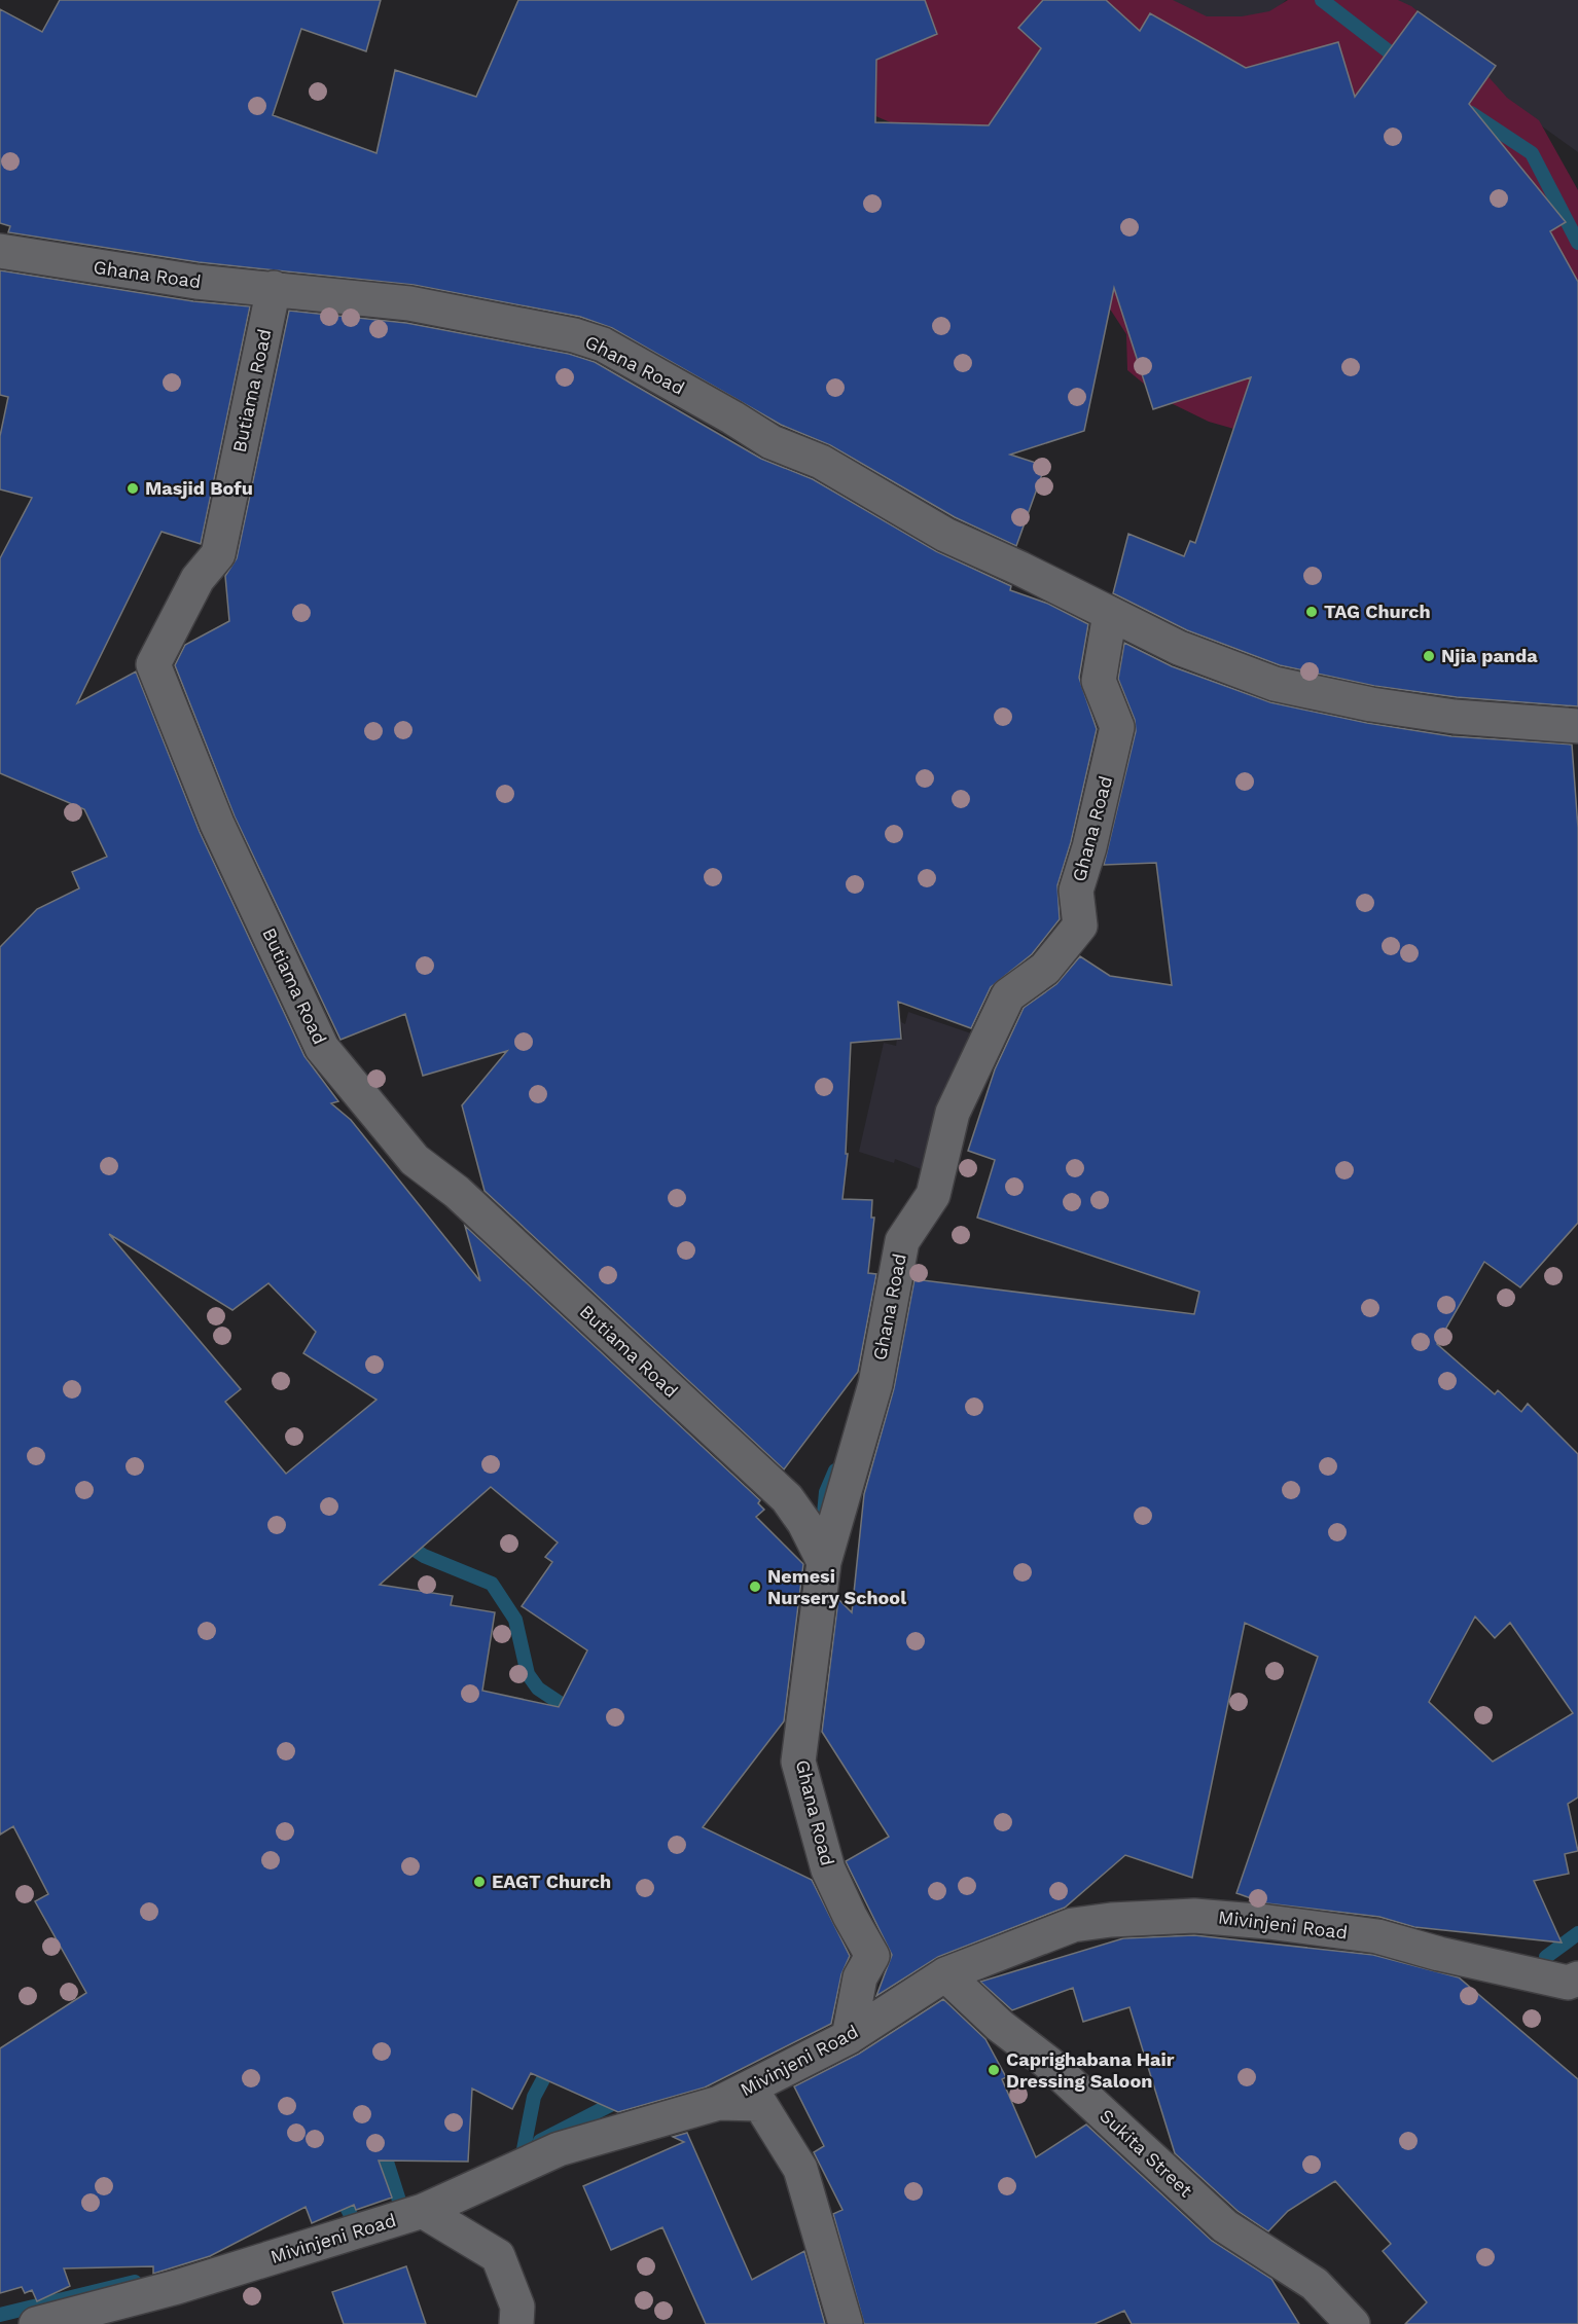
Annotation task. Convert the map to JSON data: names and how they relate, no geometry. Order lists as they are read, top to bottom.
{
  "streets": {
    "street": [
      "Ghana Road",
      "Butiama Road",
      "Mivinjeni Road",
      "Sukita Street"
    ]
  },
  "crossings": [
    ["Ghana Road", "Butiama Road"],
    ["Ghana Road", "Mivinjeni Road"],
    ["Mivinjeni Road", "Sukita Street"]
  ],
  "places": [
    "Masjid Bofu",
    "TAG Church",
    "Njia panda",
    "Nemesi Nursery School",
    "EAGT Church",
    "Caprighabana Hair Dressing Saloon"
  ]
}
